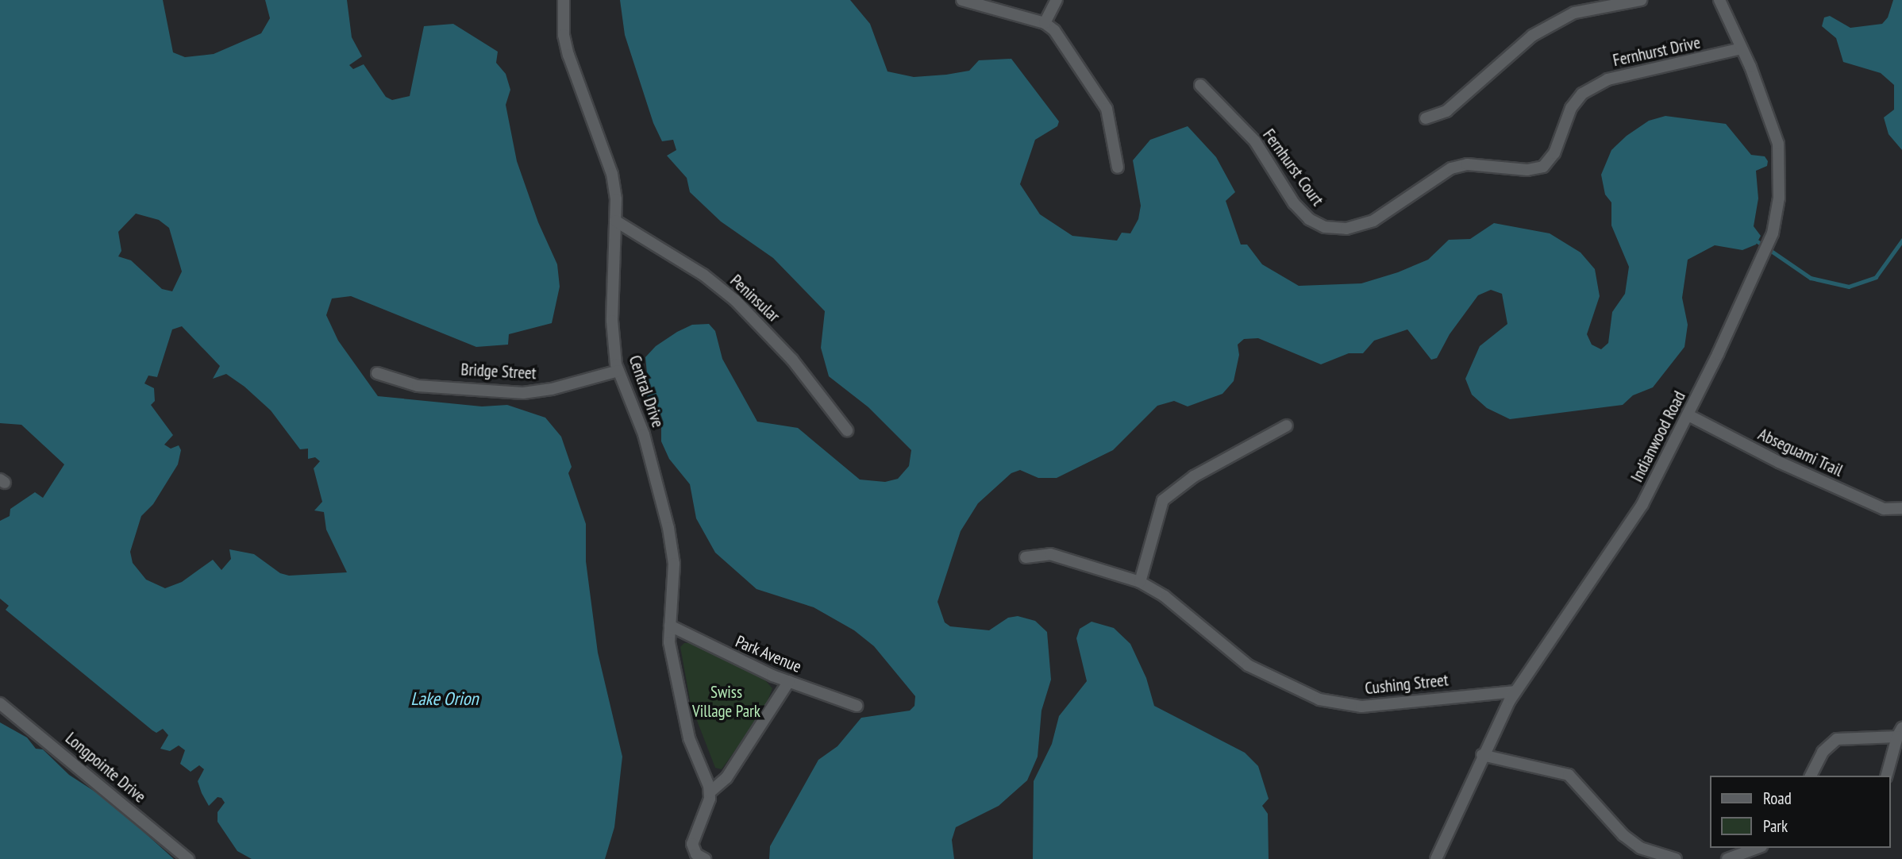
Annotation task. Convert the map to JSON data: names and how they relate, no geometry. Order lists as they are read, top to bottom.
{
  "streets": {
    "street": [
      "Fernhurst Drive",
      "Fernhurst Court",
      "Peninsular",
      "Bridge Street",
      "Central Drive",
      "Indianwood Road",
      "Abseguami Trail",
      "Park Avenue",
      "Cushing Street",
      "Longpointe Drive"
    ]
  },
  "crossings": [
    ["Fernhurst Drive", "Fernhurst Court"],
    ["Fernhurst Drive", "Indianwood Road"],
    ["Peninsular", "Central Drive"],
    ["Bridge Street", "Central Drive"],
    ["Central Drive", "Park Avenue"],
    ["Indianwood Road", "Abseguami Trail"],
    ["Indianwood Road", "Cushing Street"]
  ],
  "water": ["Lake Orion"],
  "parks": ["Swiss Village Park"],
  "legend": ["Road", "Park"]
}
